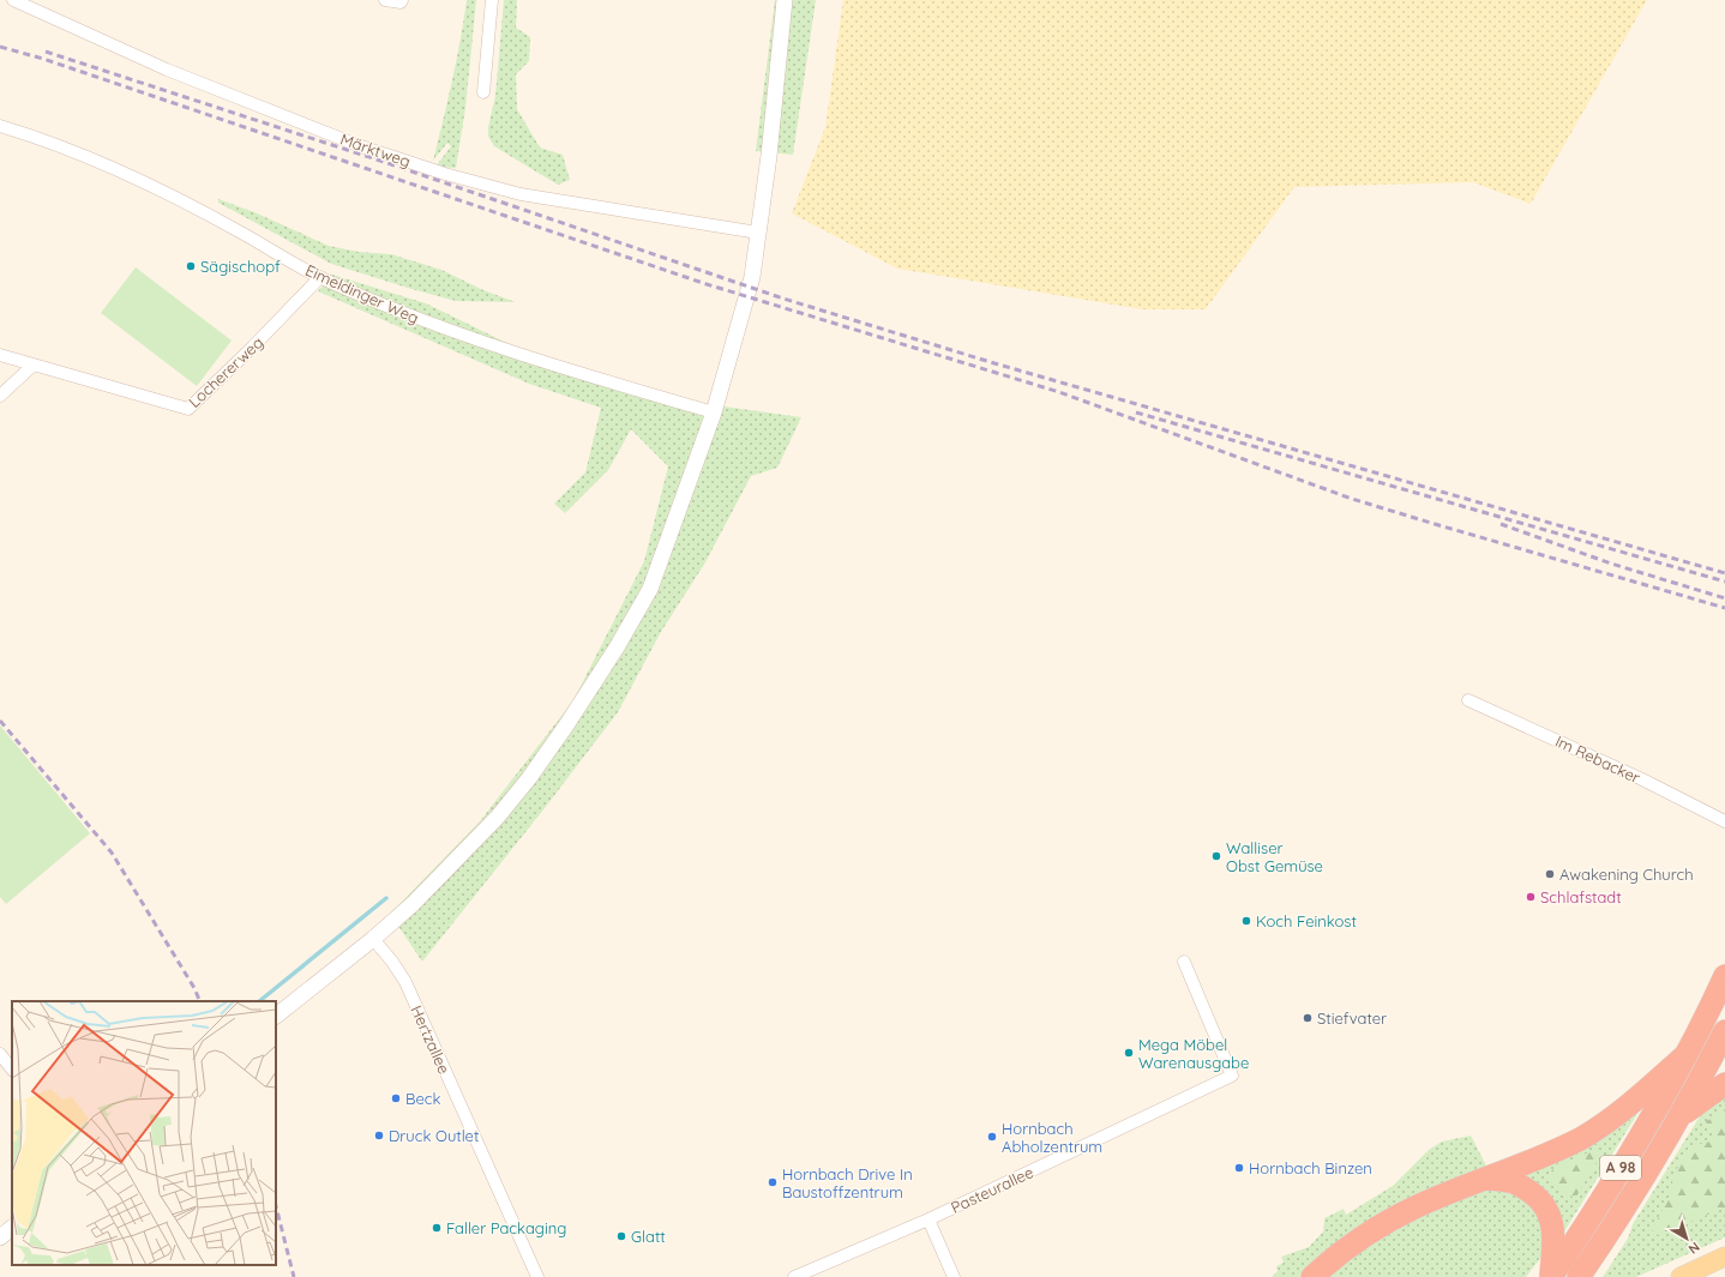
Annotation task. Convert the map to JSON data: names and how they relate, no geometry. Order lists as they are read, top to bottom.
{
  "streets": {
    "highway": ["A 98"],
    "street": [
      "Märktweg",
      "Eimeldinger Weg",
      "Lochererweg",
      "Im Rebacker",
      "Hertzallee",
      "Pasteurallee"
    ]
  },
  "crossings": [
    ["Eimeldinger Weg", "Lochererweg"]
  ],
  "places": [
    "Sägischopf",
    "Walliser Obst Gemüse",
    "Awakening Church",
    "Schlafstadt",
    "Koch Feinkost",
    "Stiefvater",
    "Mega Möbel Warenausgabe",
    "Beck",
    "Druck Outlet",
    "Hornbach Abholzentrum",
    "Hornbach Binzen",
    "Hornbach Drive In Baustoffzentrum",
    "Faller Packaging",
    "Glatt"
  ],
  "north": "bottom right"
}
